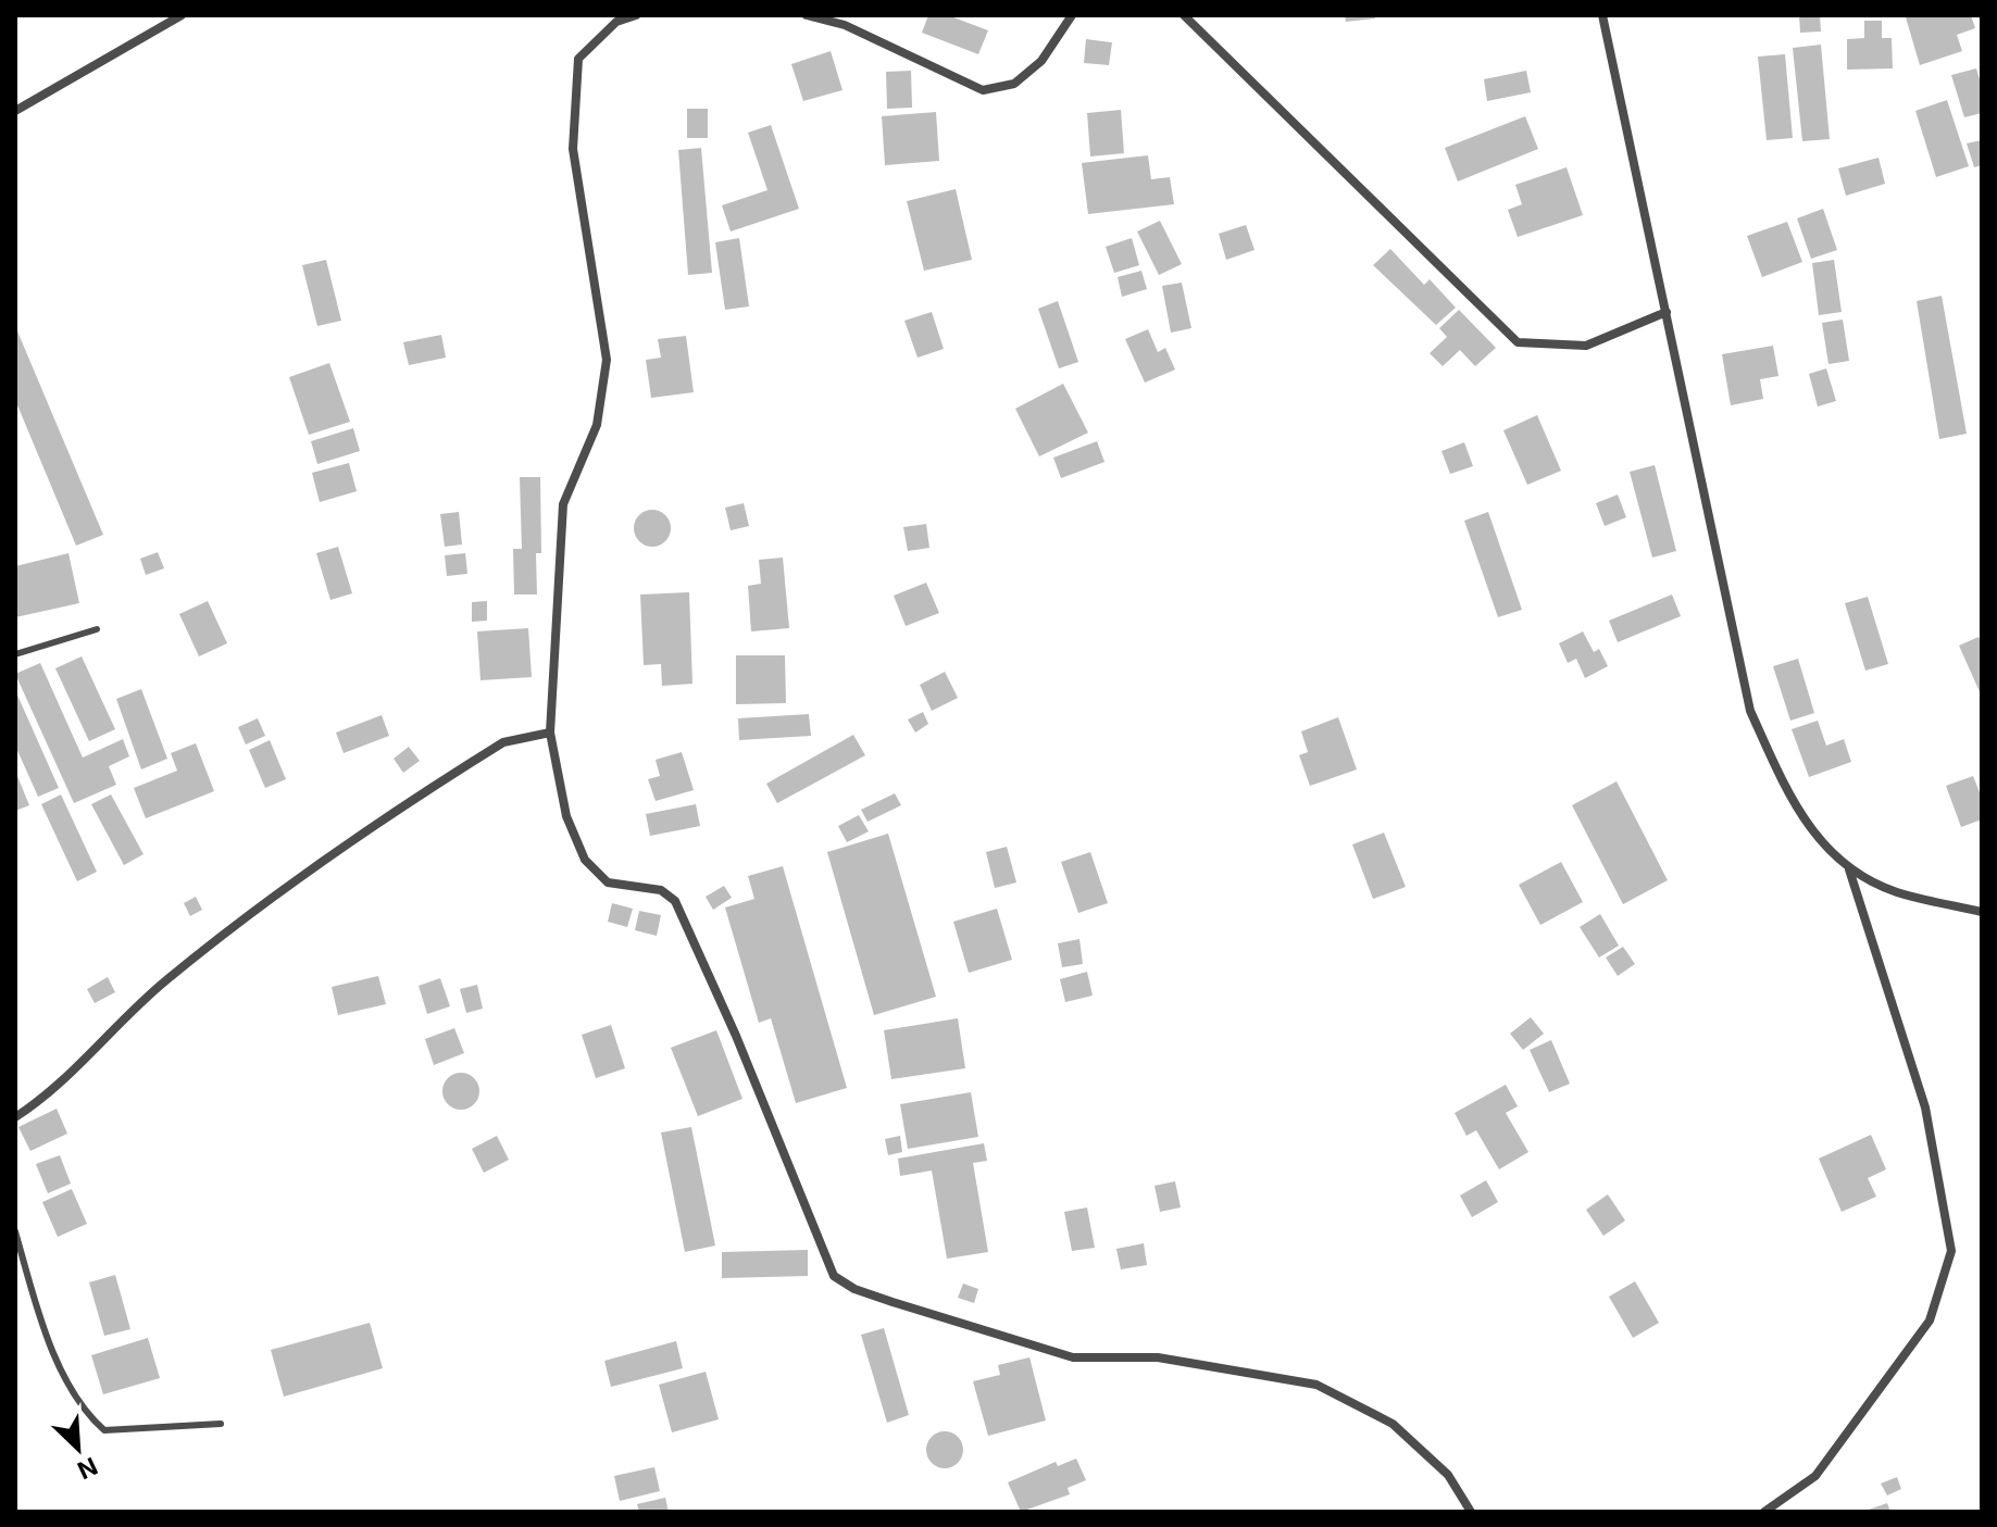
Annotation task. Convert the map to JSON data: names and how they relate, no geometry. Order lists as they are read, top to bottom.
{
  "north": "bottom right"
}
